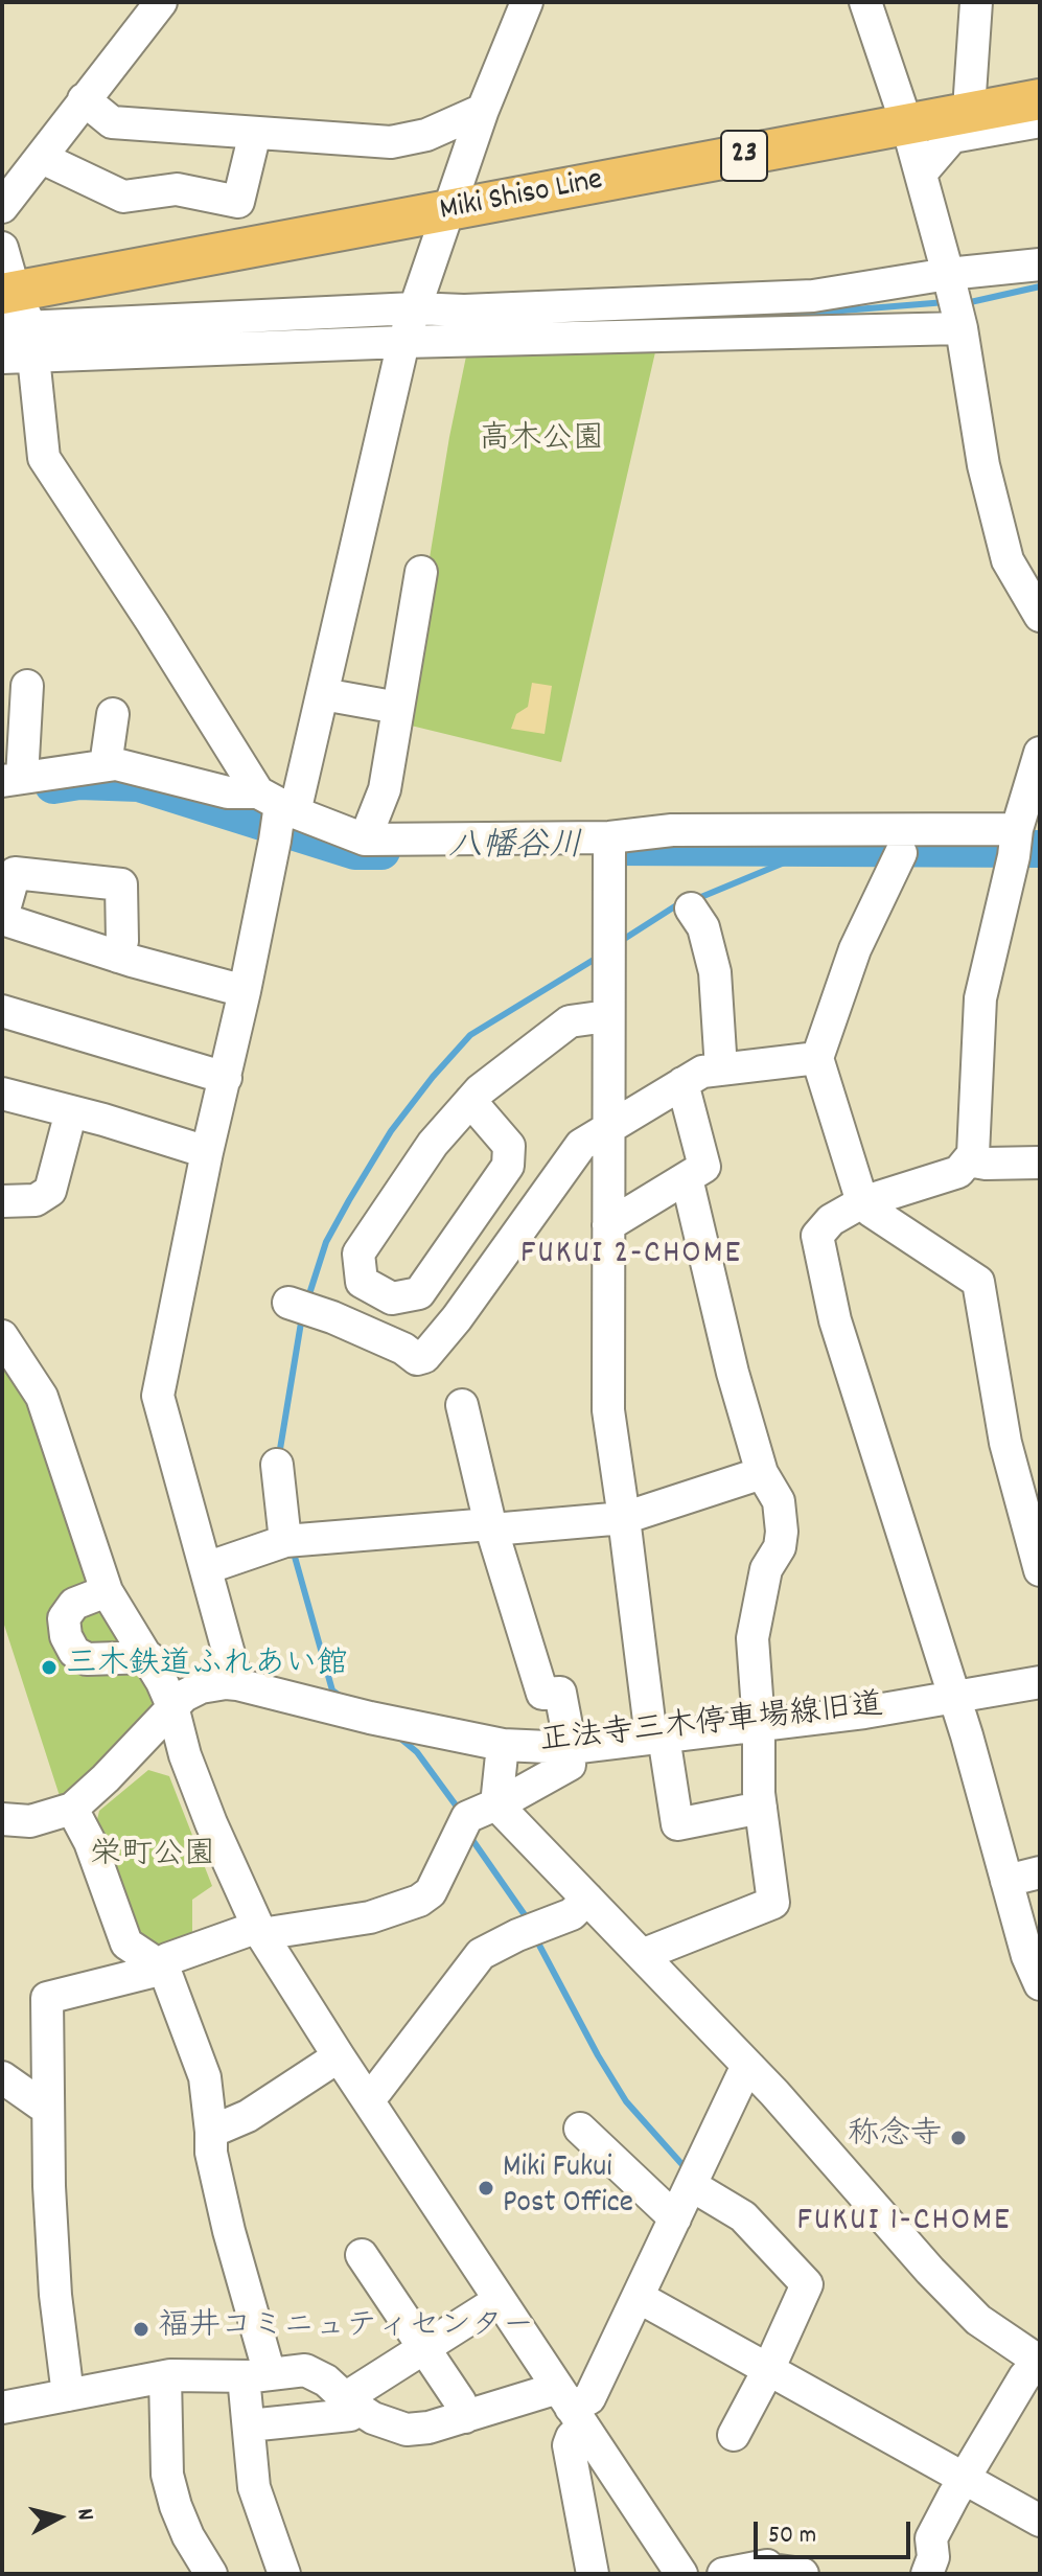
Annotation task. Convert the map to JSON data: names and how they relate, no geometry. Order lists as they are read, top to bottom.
{
  "streets": {
    "main road": ["23", "Miki Shiso Line"],
    "street": ["正法寺三木停車場線旧道"]
  },
  "districts": ["FUKUI 2-CHOME", "FUKUI 1-CHOME"],
  "water": ["八幡谷川"],
  "parks": ["高木公園", "栄町公園"],
  "places": [
    "三木鉄道ふれあい館",
    "称念寺",
    "Miki Fukui Post Office",
    "福井コミニュティセンター"
  ],
  "scale_bar": "50 m",
  "north": "right"
}
